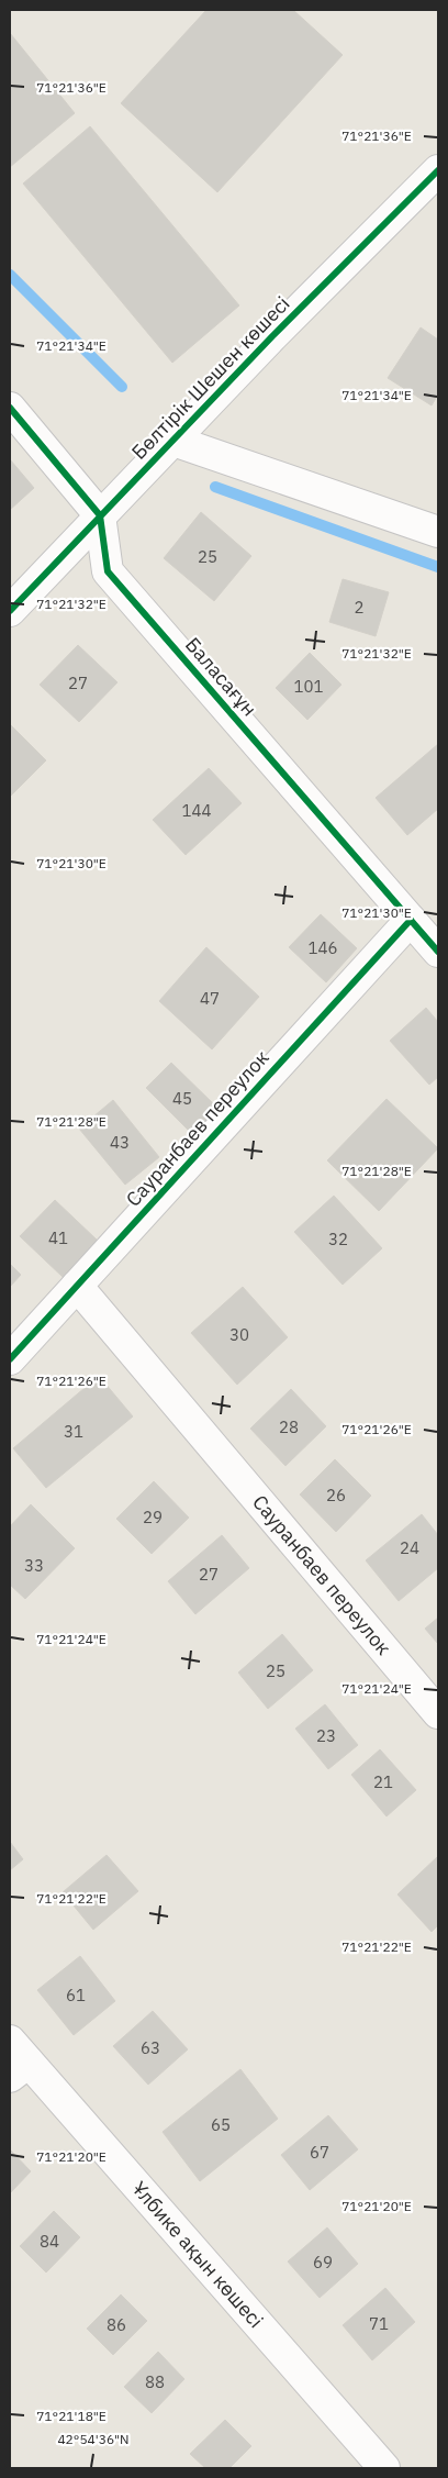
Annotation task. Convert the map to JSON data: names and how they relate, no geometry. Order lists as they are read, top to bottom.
{
  "streets": {
    "street": [
      "Бөлтірік Шешен көшесі",
      "Баласағұн",
      "Сауранбаев переулок",
      "Ұлбике ақын көшесі"
    ]
  },
  "crossings": [
    ["Бөлтірік Шешен көшесі", "Баласағұн"],
    ["Баласағұн", "Сауранбаев переулок"]
  ],
  "house_numbers": [
    "25",
    "2",
    "27",
    "101",
    "144",
    "146",
    "47",
    "45",
    "43",
    "41",
    "32",
    "30",
    "28",
    "31",
    "26",
    "29",
    "24",
    "33",
    "27",
    "25",
    "23",
    "21",
    "61",
    "63",
    "65",
    "67",
    "84",
    "69",
    "71",
    "86",
    "88"
  ],
  "coordinates": [
    "71°21'36\"E",
    "71°21'34\"E",
    "71°21'32\"E",
    "71°21'30\"E",
    "71°21'28\"E",
    "71°21'26\"E",
    "71°21'24\"E",
    "71°21'22\"E",
    "71°21'20\"E",
    "71°21'18\"E",
    "42°54'36\"N"
  ]
}
